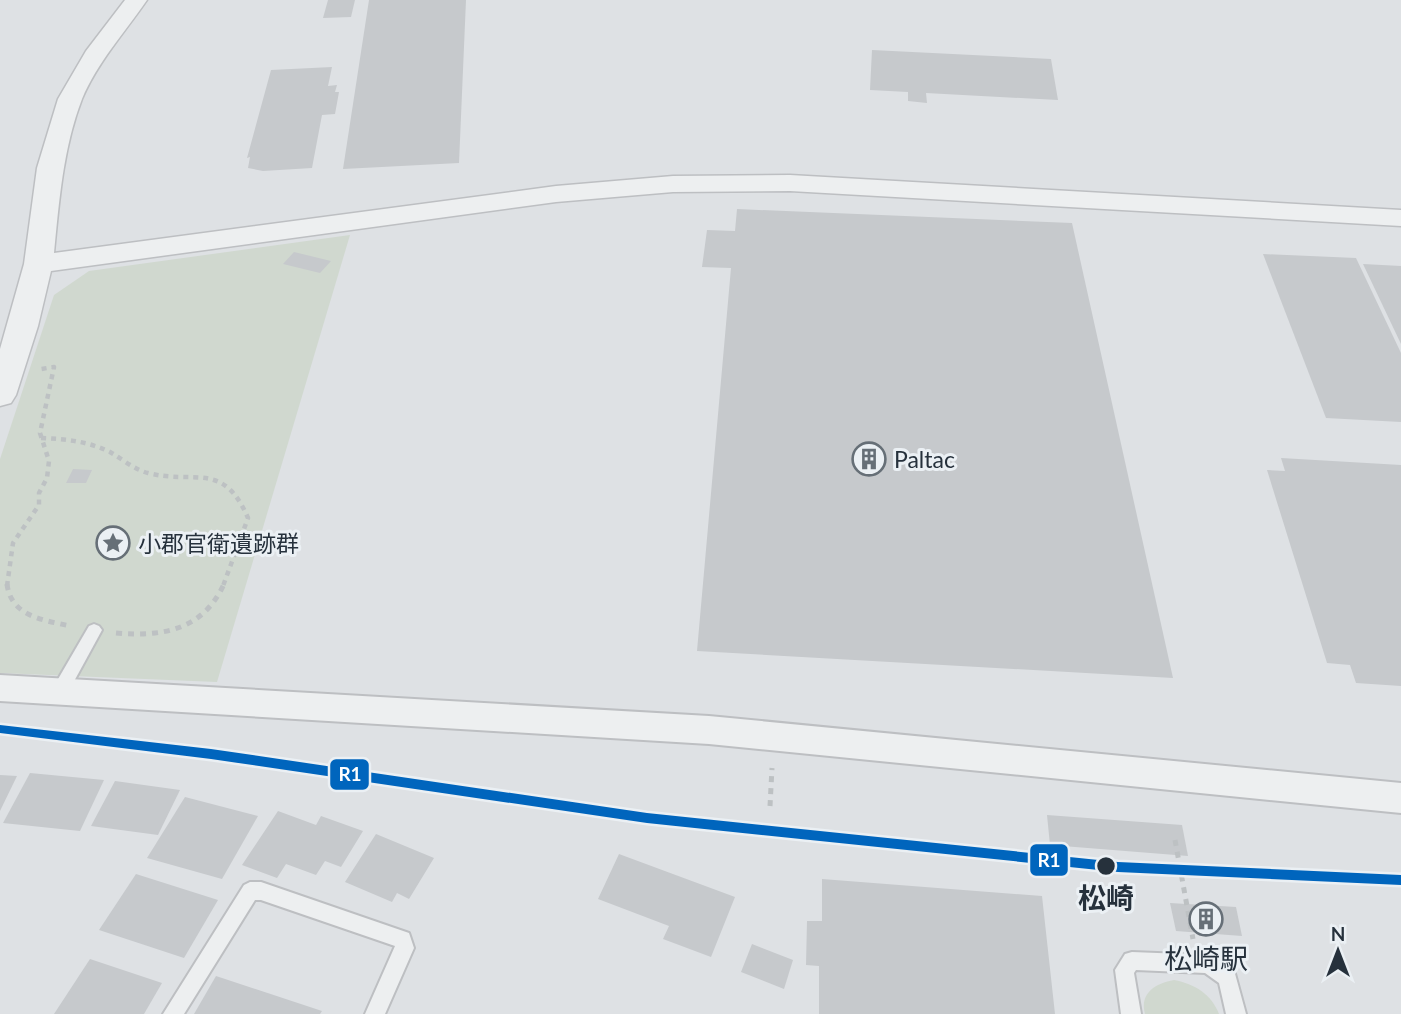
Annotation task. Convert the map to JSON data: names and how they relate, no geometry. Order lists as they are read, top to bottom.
{
  "places": {
    "building": ["Paltac", "松崎駅"],
    "place": ["小郡官衛遺跡群"],
    "other": ["松崎"]
  },
  "lines": ["transit line R1"],
  "north": "top"
}
